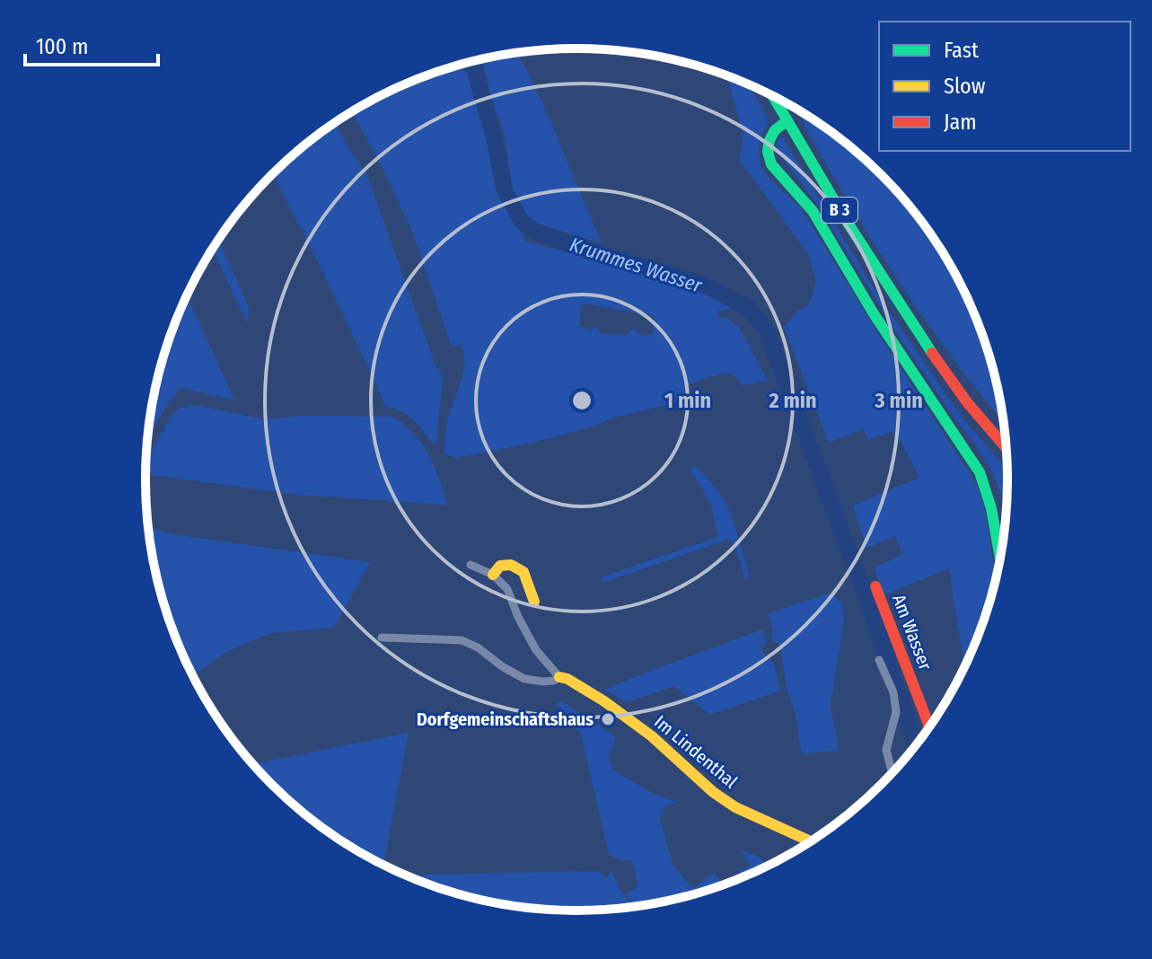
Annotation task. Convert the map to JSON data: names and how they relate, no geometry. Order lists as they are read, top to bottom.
{
  "streets": {
    "street": ["B 3", "Am Wasser", "Im Lindenthal"]
  },
  "water": ["Krummes Wasser"],
  "places": ["Dorfgemeinschaftshaus"],
  "legend": ["Fast", "Slow", "Jam"],
  "scale_bar": "100 m",
  "rings": ["1 min", "2 min", "3 min"]
}
